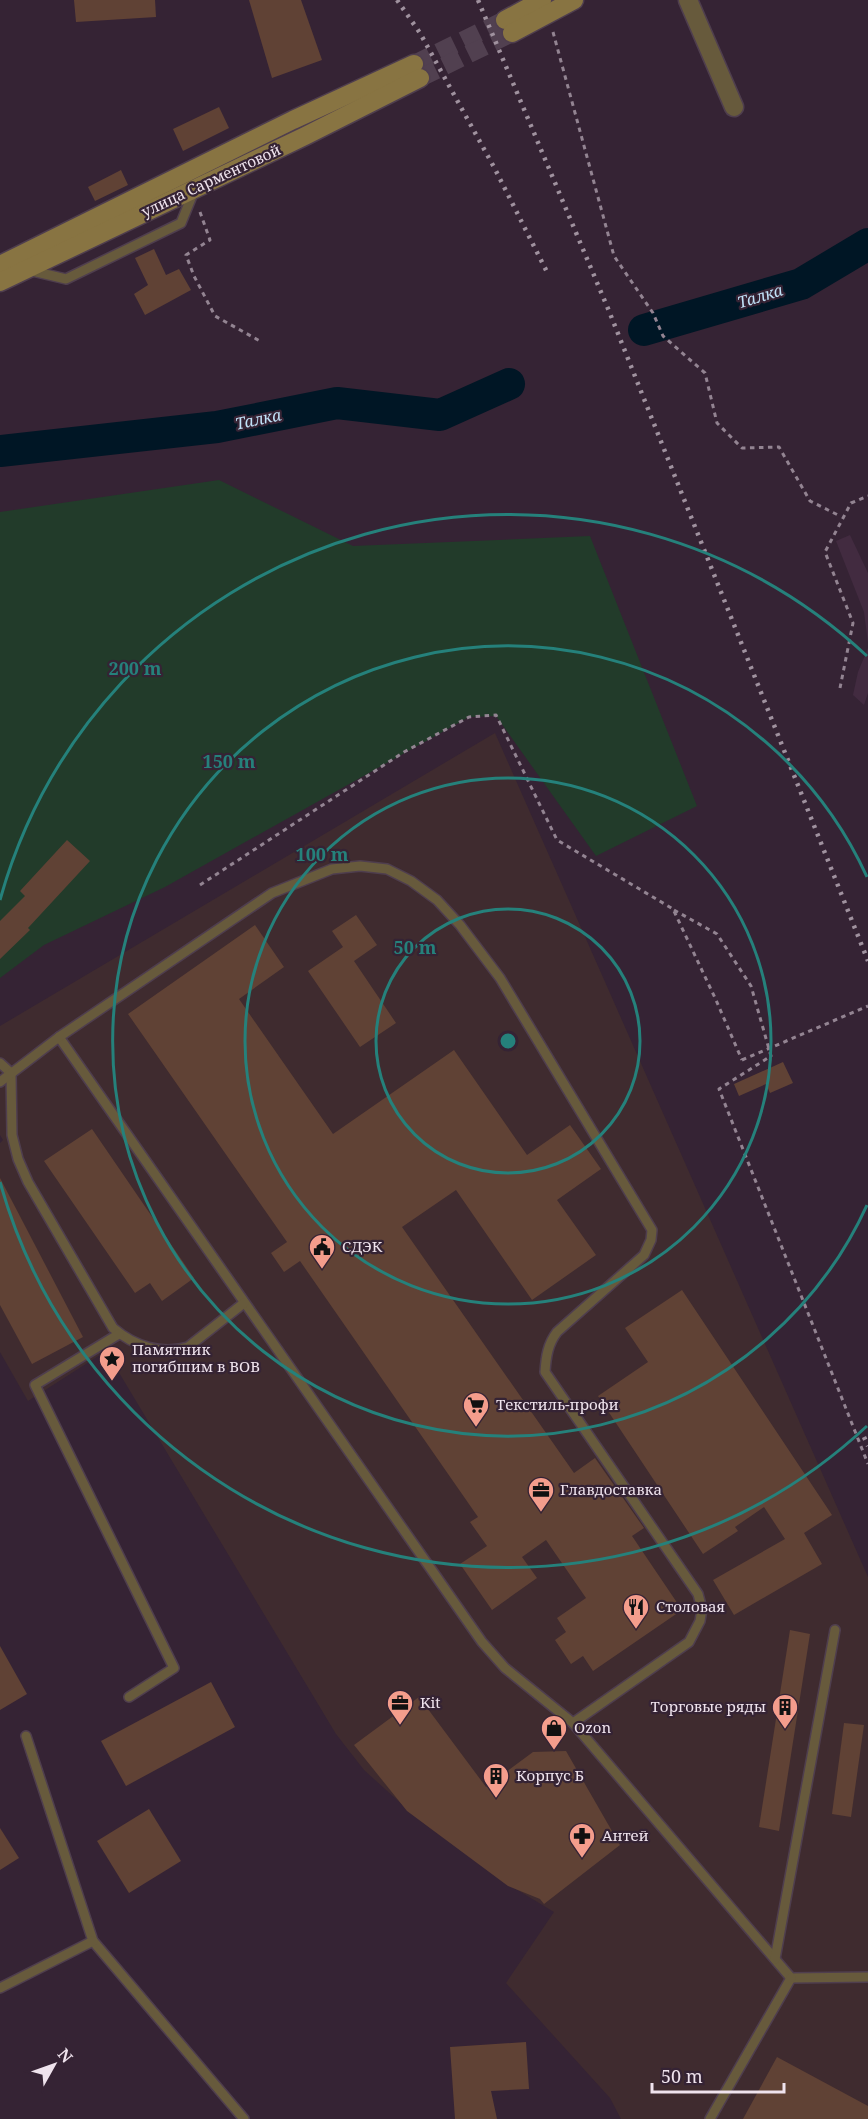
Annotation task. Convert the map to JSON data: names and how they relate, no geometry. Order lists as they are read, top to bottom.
{
  "streets": {
    "main road": ["улица Сарментовой"]
  },
  "water": ["Талка"],
  "places": {
    "public building": ["СДЭК"],
    "place": ["Памятник погибшим в ВОВ"],
    "supermarket": ["Текстиль-профи"],
    "office": ["Главдоставка", "Kit"],
    "restaurant": ["Столовая"],
    "building": ["Торговые ряды", "Корпус Б"],
    "shop": ["Ozon"],
    "pharmacy": ["Антей"]
  },
  "scale_bar": "50 m",
  "north": "top right",
  "rings": [
    "200 m",
    "150 m",
    "100 m",
    "50 m"
  ]
}
